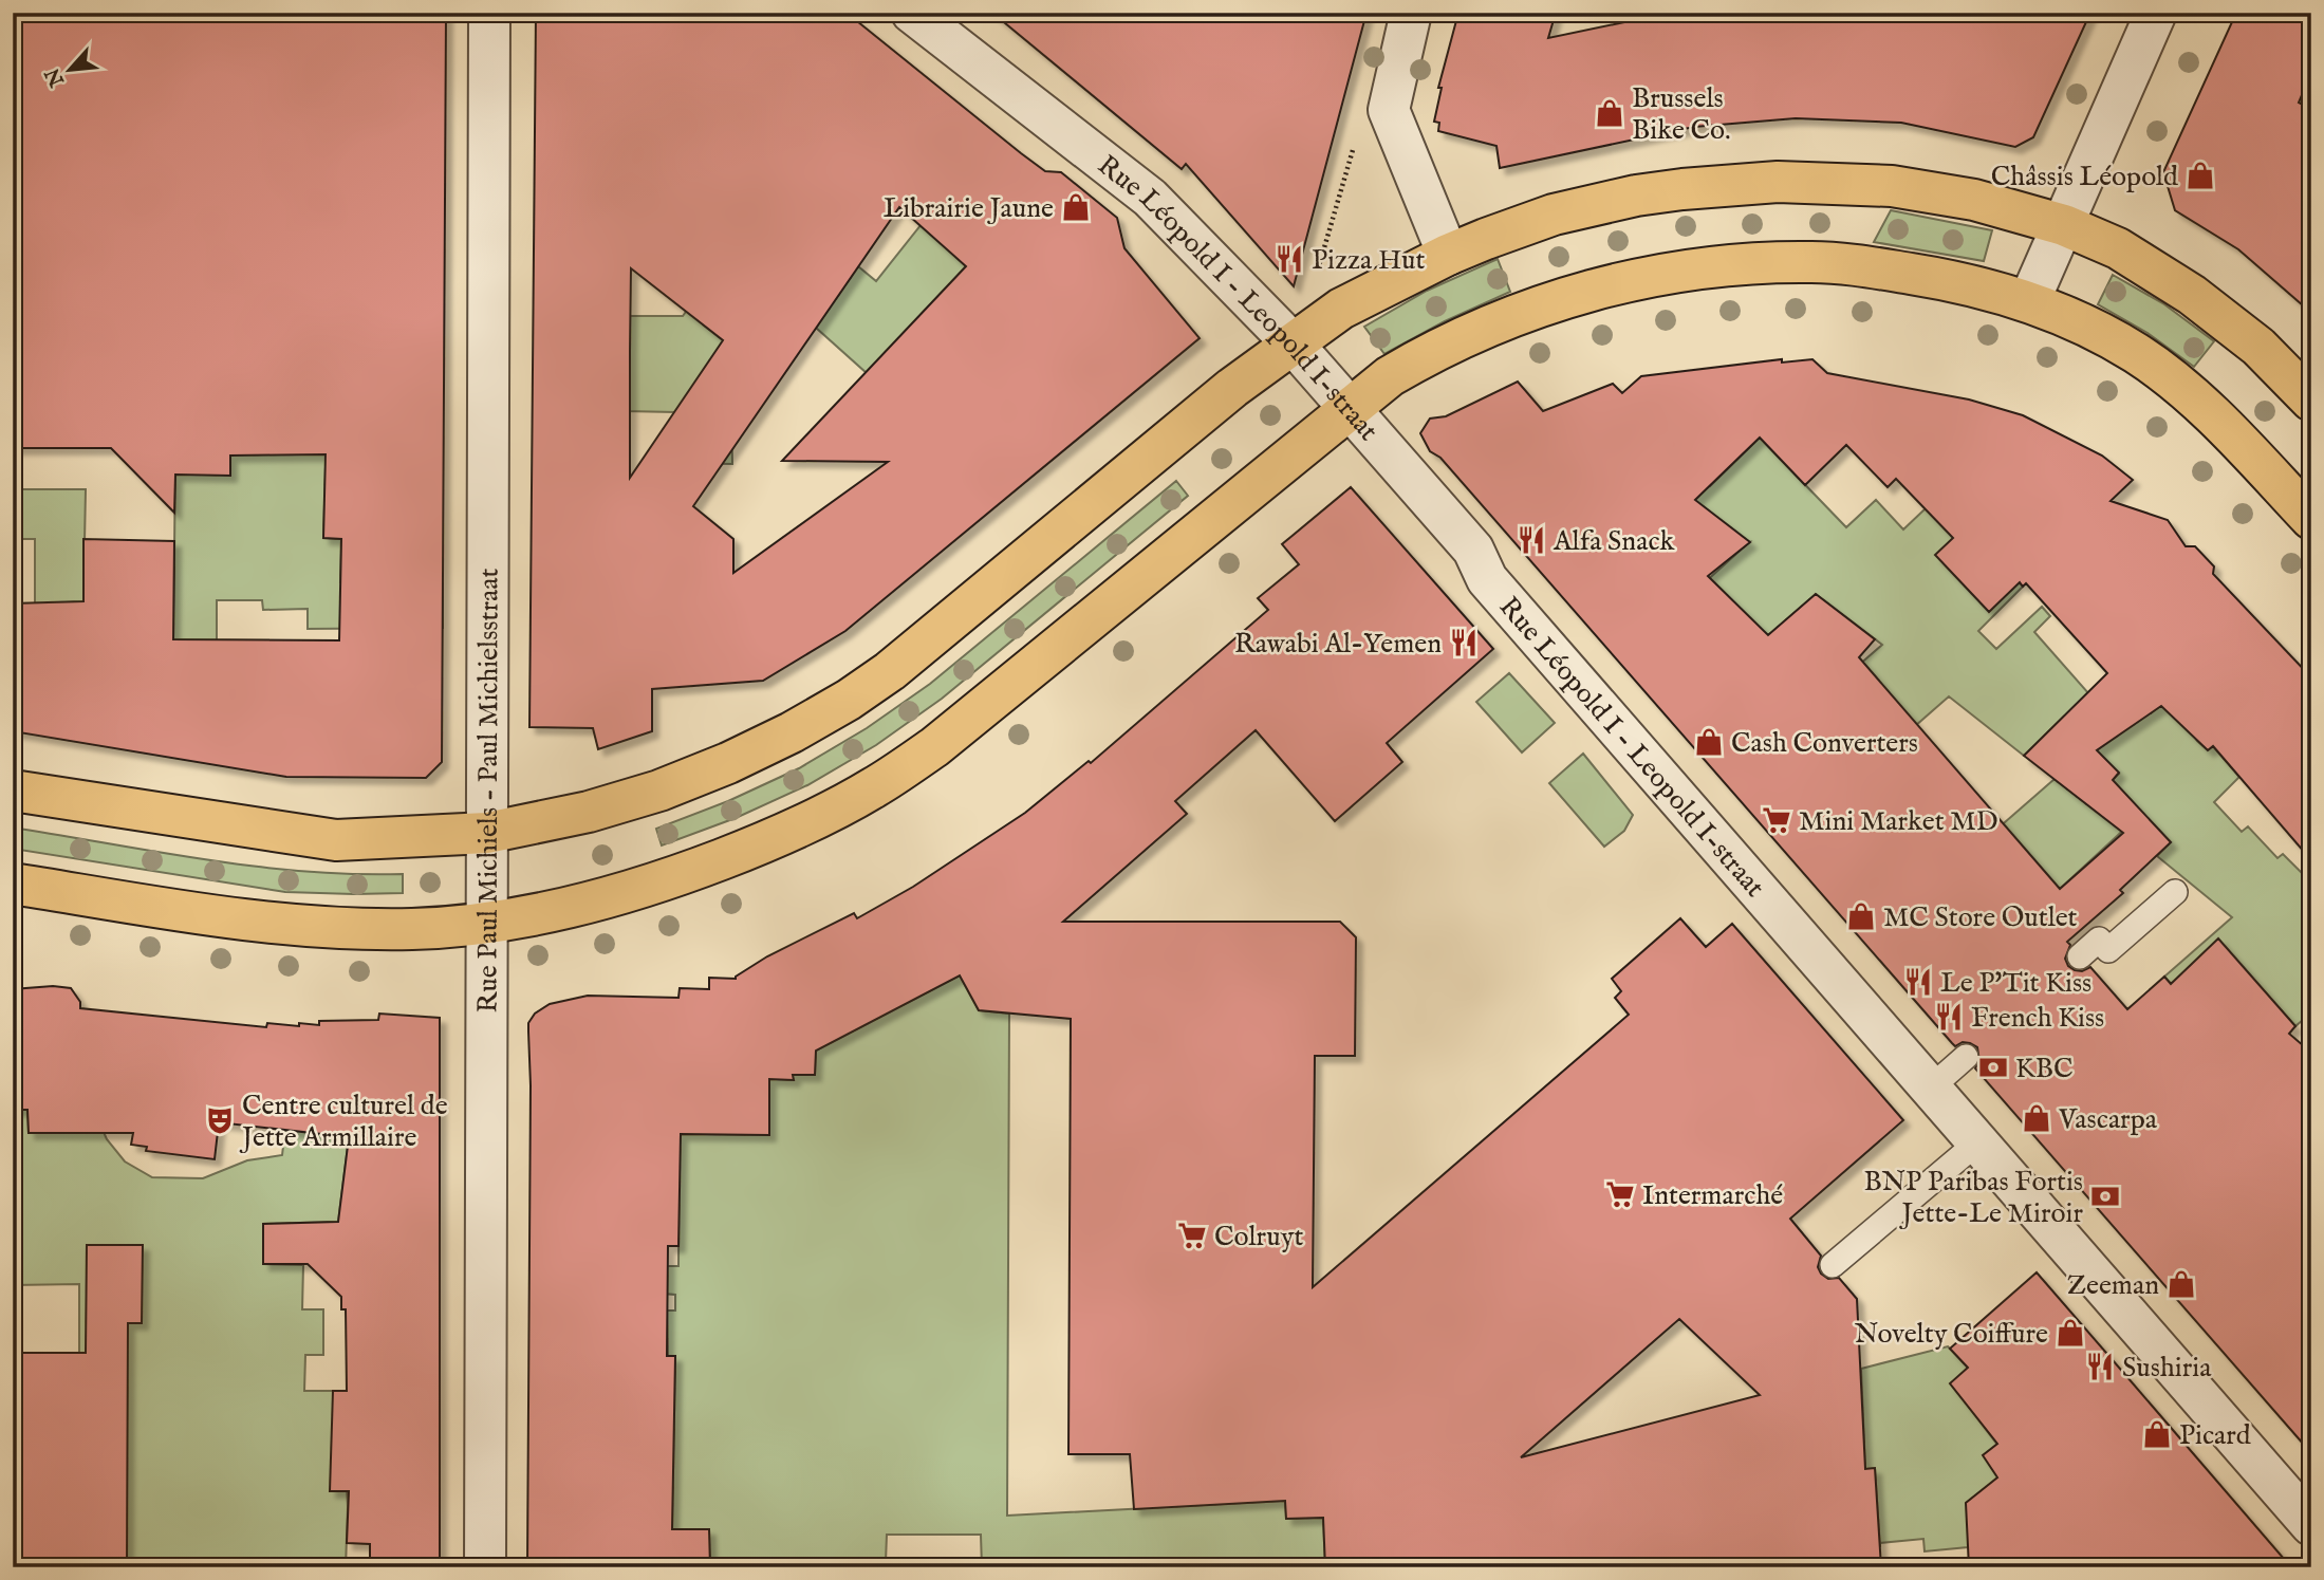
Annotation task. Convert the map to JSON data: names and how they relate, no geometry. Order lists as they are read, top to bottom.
{
  "streets": {
    "street": ["Rue Léopold I - Leopold I-straat", "Rue Paul Michiels - Paul Michielsstraat"]
  },
  "places": {
    "shop": [
      "Brussels Bike Co.",
      "Châssis Léopold",
      "Librairie Jaune",
      "Cash Converters",
      "MC Store Outlet",
      "Vascarpa",
      "Zeeman",
      "Novelty Coiffure",
      "Picard"
    ],
    "restaurant": [
      "Pizza Hut",
      "Alfa Snack",
      "Rawabi Al-Yemen",
      "Le P'Tit Kiss",
      "French Kiss",
      "Sushiria"
    ],
    "supermarket": ["Mini Market MD", "Intermarché", "Colruyt"],
    "bank": ["KBC", "BNP Paribas Fortis Jette-Le Miroir"],
    "theatre": ["Centre culturel de Jette Armillaire"]
  },
  "north": "bottom left"
}
